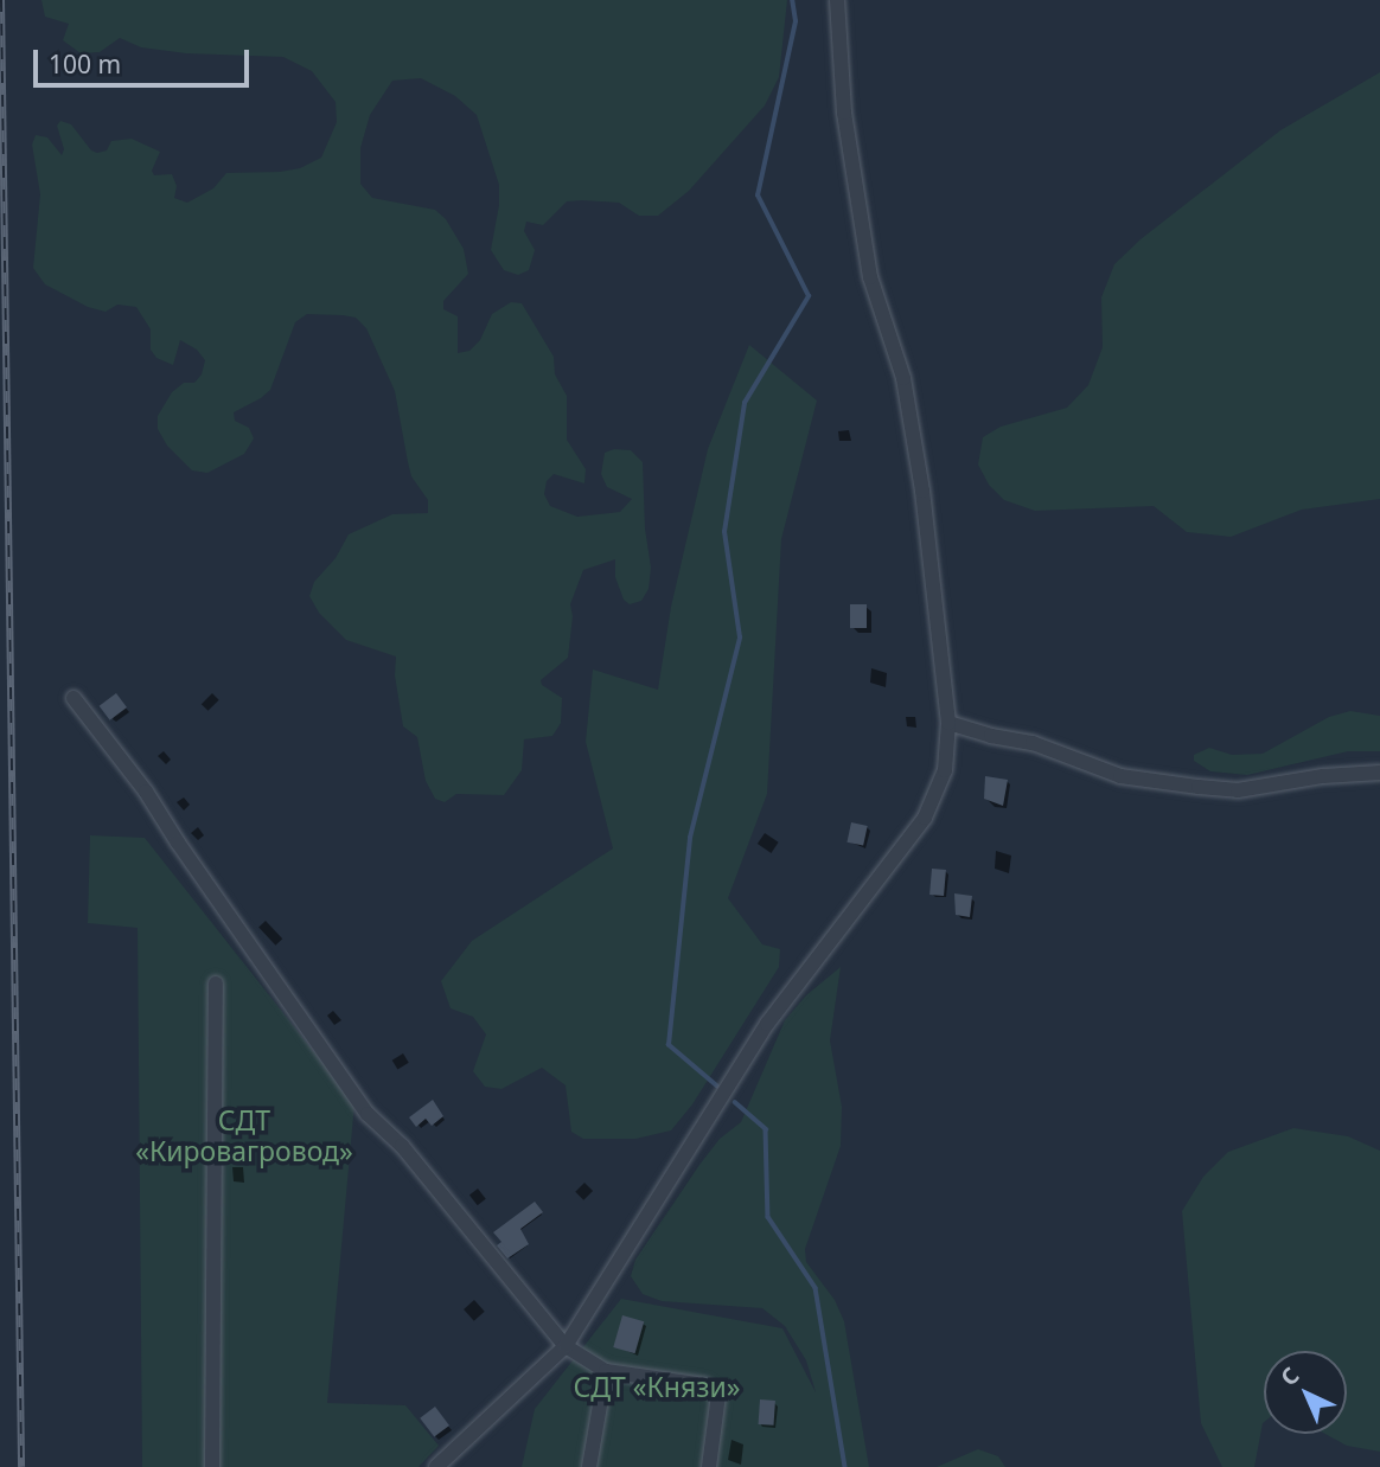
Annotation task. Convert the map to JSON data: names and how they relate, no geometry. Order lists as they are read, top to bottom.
{
  "parks": ["СДТ «Кировагровод»", "СДТ «Князи»"],
  "scale_bar": "100 m",
  "north": "top left"
}
